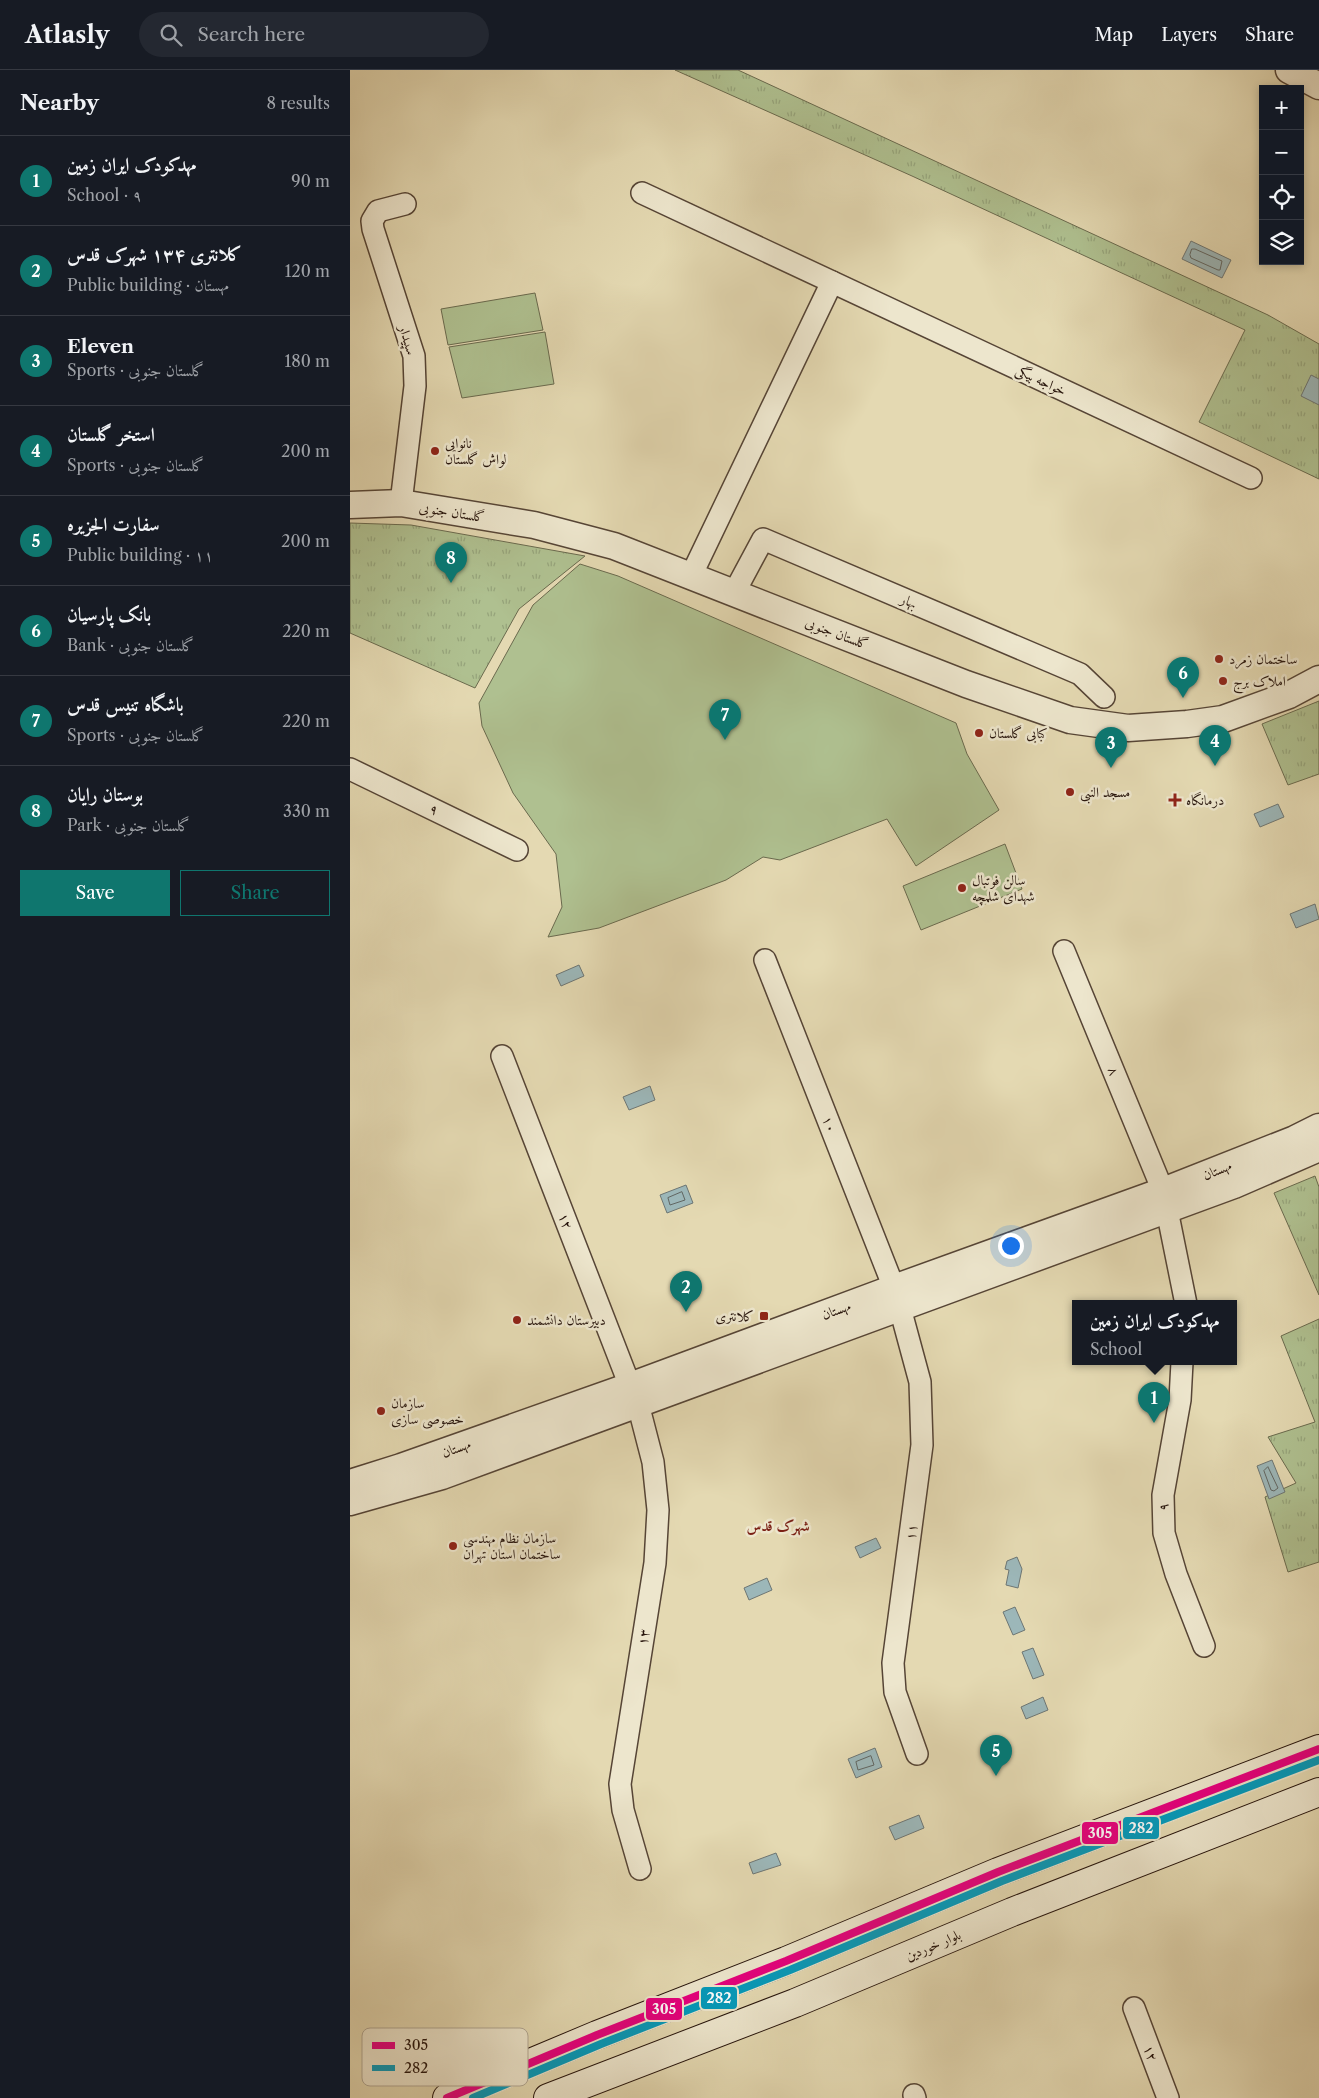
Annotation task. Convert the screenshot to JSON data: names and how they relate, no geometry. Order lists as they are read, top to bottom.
{
  "streets": {
    "main road": ["بلوار خوردین"],
    "street": [
      "سپیدار",
      "خواجه بیگی",
      "گلستان جنوبی",
      "بهار",
      "۹",
      "۸",
      "۱۰",
      "مهستان",
      "۱۲",
      "۱۱",
      "۱۳"
    ]
  },
  "crossings": [
    ["سپیدار", "گلستان جنوبی"],
    ["گلستان جنوبی", "بهار"],
    ["۸", "مهستان"],
    ["۱۰", "مهستان"],
    ["۱۰", "۱۱"],
    ["مهستان", "۱۲"],
    ["مهستان", "۱۱"],
    ["مهستان", "۱۳"],
    ["۱۲", "۱۳"]
  ],
  "districts": ["شهرک قدس"],
  "places": {
    "other": [
      "نانوایی لواش گلستان",
      "ساختمان زمرد",
      "املاک برج",
      "کبابی گلستان",
      "مسجد النبی",
      "سالن فوتبال شهدای شلمچه",
      "دبیرستان دانشمند",
      "سازمان خصوصی سازی",
      "سازمان نظام مهندسی ساختمان استان تهران"
    ],
    "health": ["درمانگاه"],
    "transit": ["کلانتری"]
  },
  "lines": ["transit line 305", "transit line 282"],
  "legend": ["305", "282"],
  "page": {
    "header": "Atlasly",
    "search": "Search here",
    "nav": ["Map", "Layers", "Share"],
    "heading": ["Nearby", "8 results"],
    "map_buttons": ["+", "−"],
    "list": [
      {
        "mark": "1",
        "name": "مهدکودک ایران زمین",
        "note": "School · ۹",
        "value": "90 m"
      },
      {
        "mark": "2",
        "name": "کلانتری ۱۳۴ شهرک قدس",
        "note": "Public building · مهستان",
        "value": "120 m"
      },
      {
        "mark": "3",
        "name": "Eleven",
        "note": "Sports · گلستان جنوبی",
        "value": "180 m"
      },
      {
        "mark": "4",
        "name": "استخر گلستان",
        "note": "Sports · گلستان جنوبی",
        "value": "200 m"
      },
      {
        "mark": "5",
        "name": "سفارت الجزیره",
        "note": "Public building · ۱۱",
        "value": "200 m"
      },
      {
        "mark": "6",
        "name": "بانک پارسیان",
        "note": "Bank · گلستان جنوبی",
        "value": "220 m"
      },
      {
        "mark": "7",
        "name": "باشگاه تنیس قدس",
        "note": "Sports · گلستان جنوبی",
        "value": "220 m"
      },
      {
        "mark": "8",
        "name": "بوستان رایان",
        "note": "Park · گلستان جنوبی",
        "value": "330 m"
      }
    ],
    "pins": [
      "8",
      "6",
      "7",
      "4",
      "3",
      "2",
      "1",
      "5"
    ],
    "buttons": ["Save", "Share"],
    "popup": ["مهدکودک ایران زمین", "School"]
  }
}
